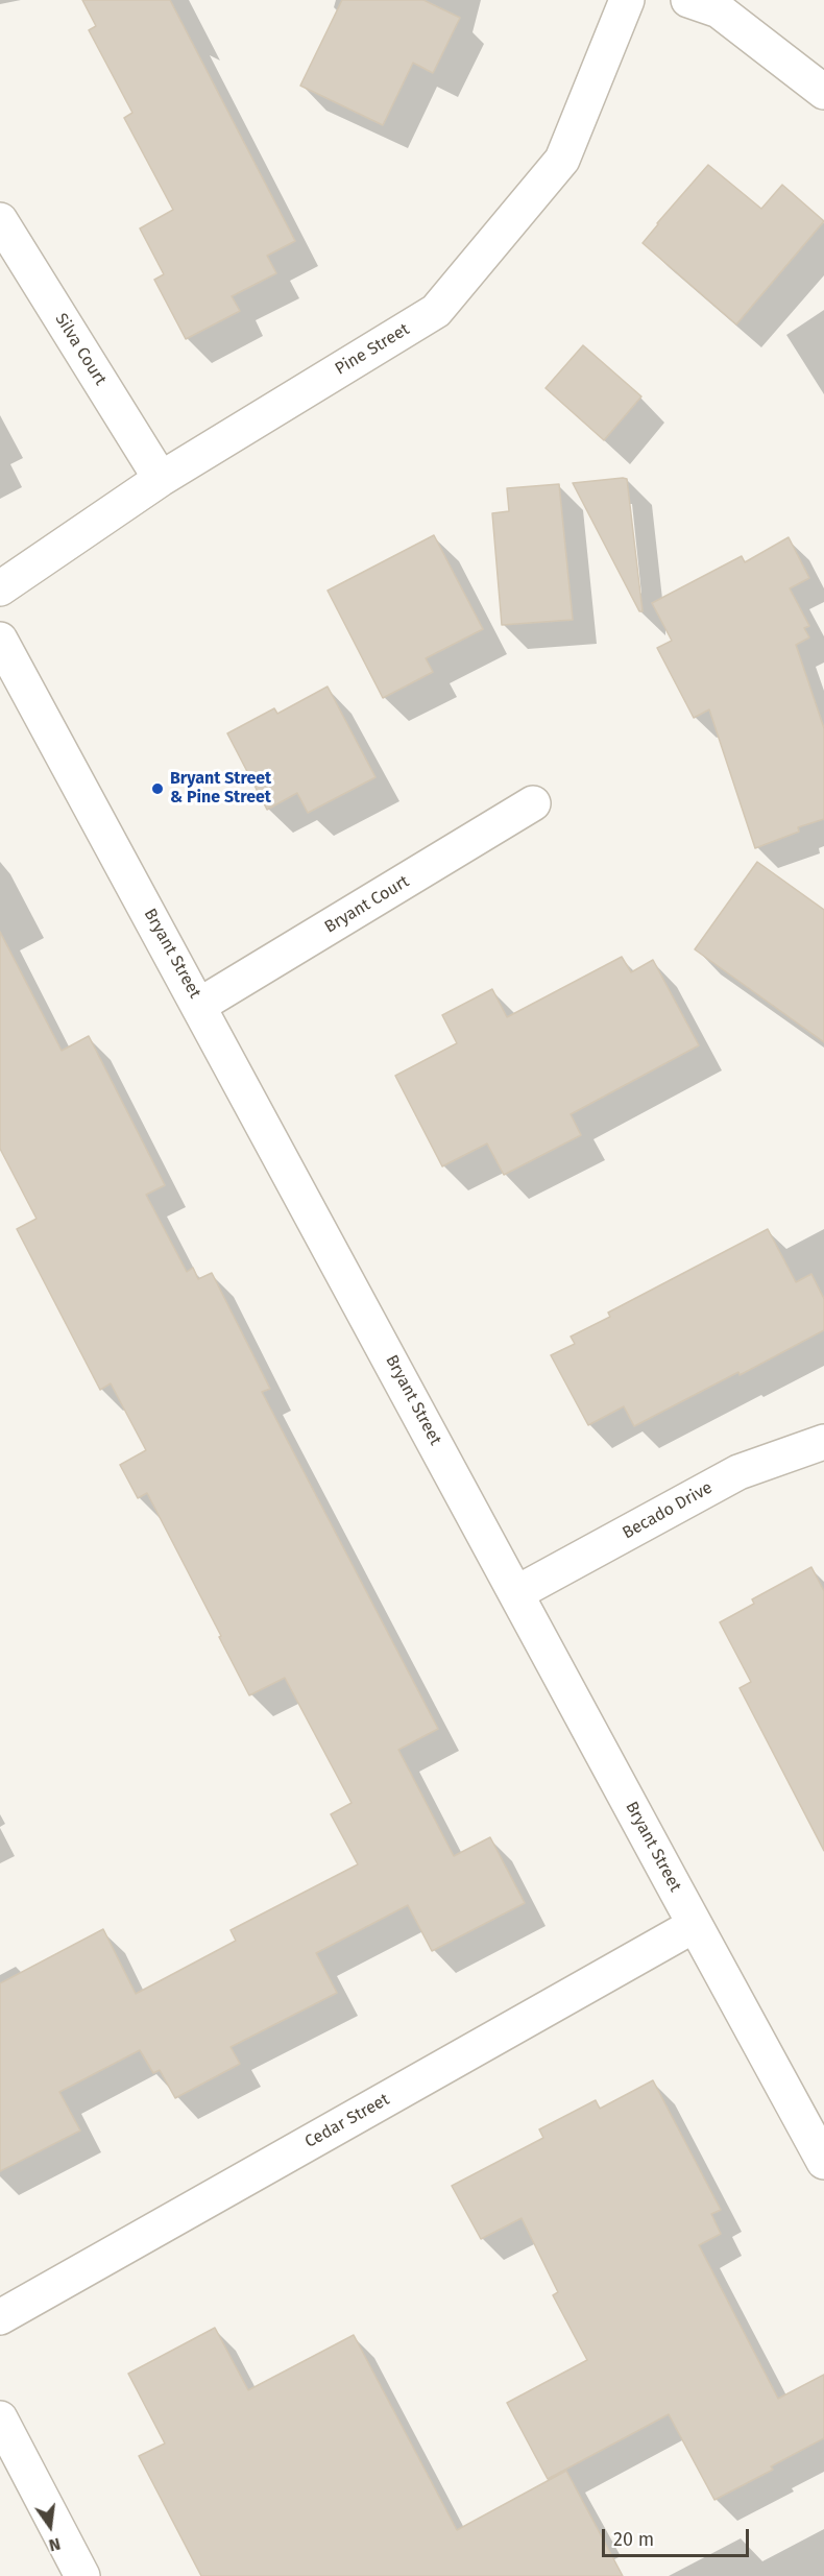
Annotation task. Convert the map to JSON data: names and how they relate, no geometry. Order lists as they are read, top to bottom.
{
  "streets": {
    "street": [
      "Silva Court",
      "Pine Street",
      "Bryant Court",
      "Bryant Street",
      "Becado Drive",
      "Cedar Street"
    ]
  },
  "crossings": [
    ["Silva Court", "Pine Street"],
    ["Bryant Court", "Bryant Street"],
    ["Bryant Street", "Becado Drive"],
    ["Bryant Street", "Cedar Street"]
  ],
  "places": ["Bryant Street & Pine Street"],
  "scale_bar": "20 m",
  "north": "bottom"
}
